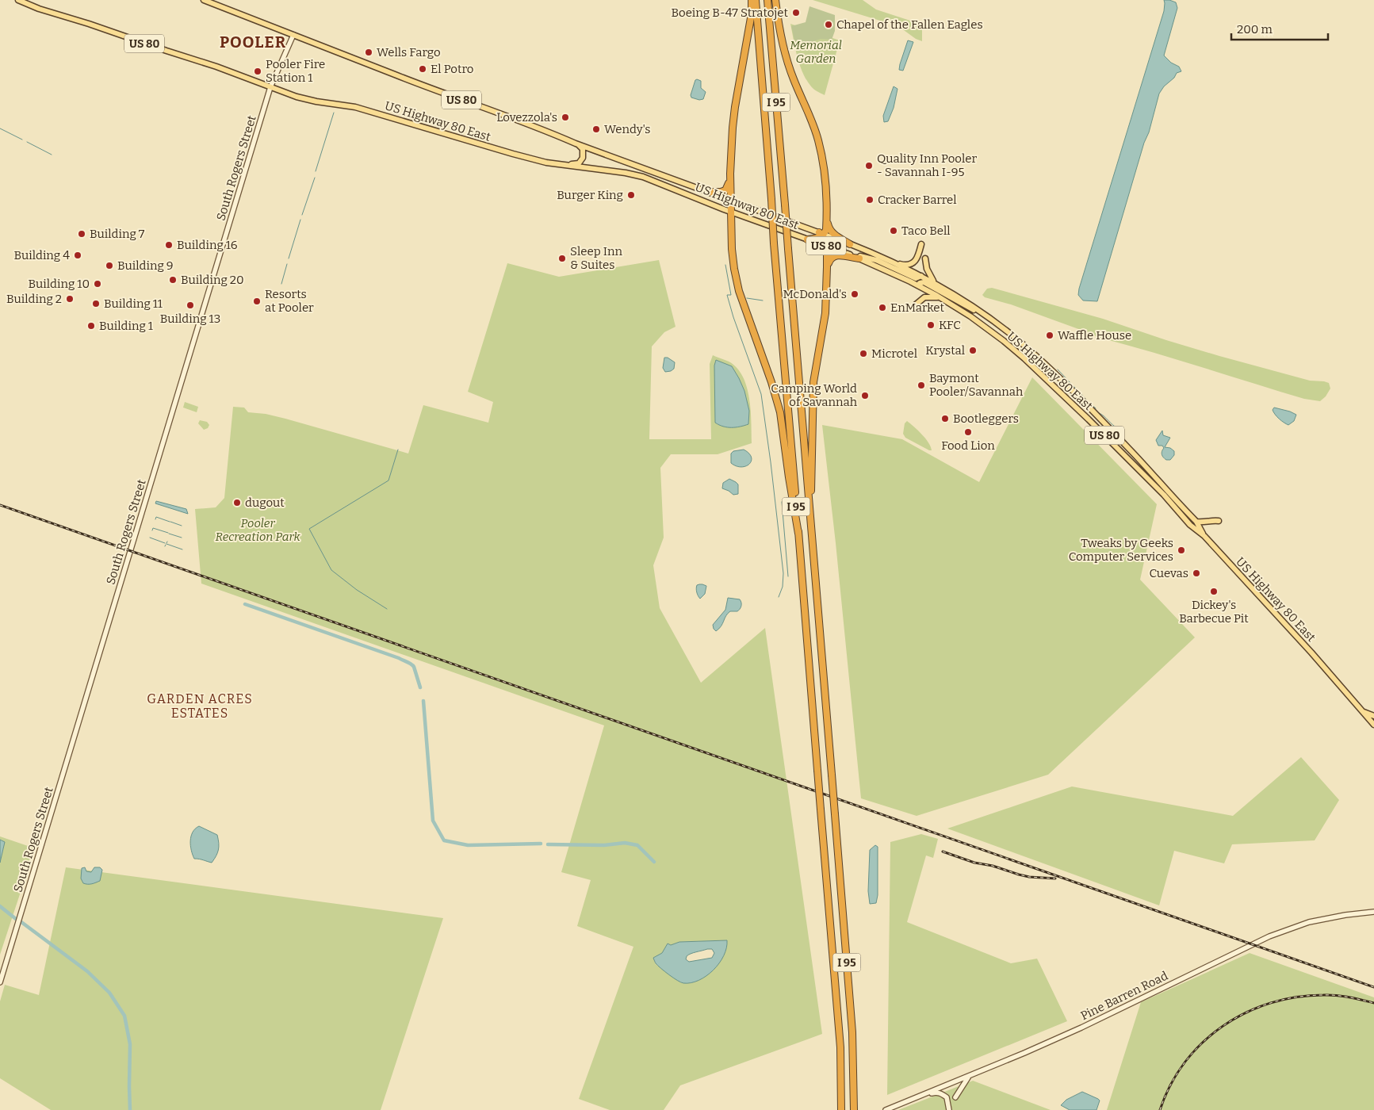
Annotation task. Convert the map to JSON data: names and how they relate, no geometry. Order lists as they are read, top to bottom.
{
  "streets": {
    "highway": ["I 95"],
    "main road": ["US 80", "US Highway 80 East"],
    "street": ["South Rogers Street", "Pine Barren Road"]
  },
  "crossings": [
    ["US 80", "US Highway 80 East"],
    ["US 80", "South Rogers Street"],
    ["US Highway 80 East", "South Rogers Street"]
  ],
  "districts": ["POOLER", "GARDEN ACRES ESTATES"],
  "parks": ["Memorial Garden", "Pooler Recreation Park"],
  "places": [
    "Boeing B-47 Stratojet",
    "Chapel of the Fallen Eagles",
    "Wells Fargo",
    "El Potro",
    "Pooler Fire Station 1",
    "Lovezzola's",
    "Wendy's",
    "Quality Inn Pooler - Savannah I-95",
    "Burger King",
    "Cracker Barrel",
    "Taco Bell",
    "Building 7",
    "Building 16",
    "Building 4",
    "Sleep Inn & Suites",
    "Building 9",
    "Building 20",
    "Building 10",
    "McDonald's",
    "Building 2",
    "Resorts at Pooler",
    "Building 11",
    "Building 13",
    "EnMarket",
    "KFC",
    "Building 1",
    "Waffle House",
    "Krystal",
    "Microtel",
    "Baymont Pooler/Savannah",
    "Camping World of Savannah",
    "Bootleggers",
    "Food Lion",
    "dugout",
    "Tweaks by Geeks Computer Services",
    "Cuevas",
    "Dickey's Barbecue Pit"
  ],
  "scale_bar": "200 m"
}
